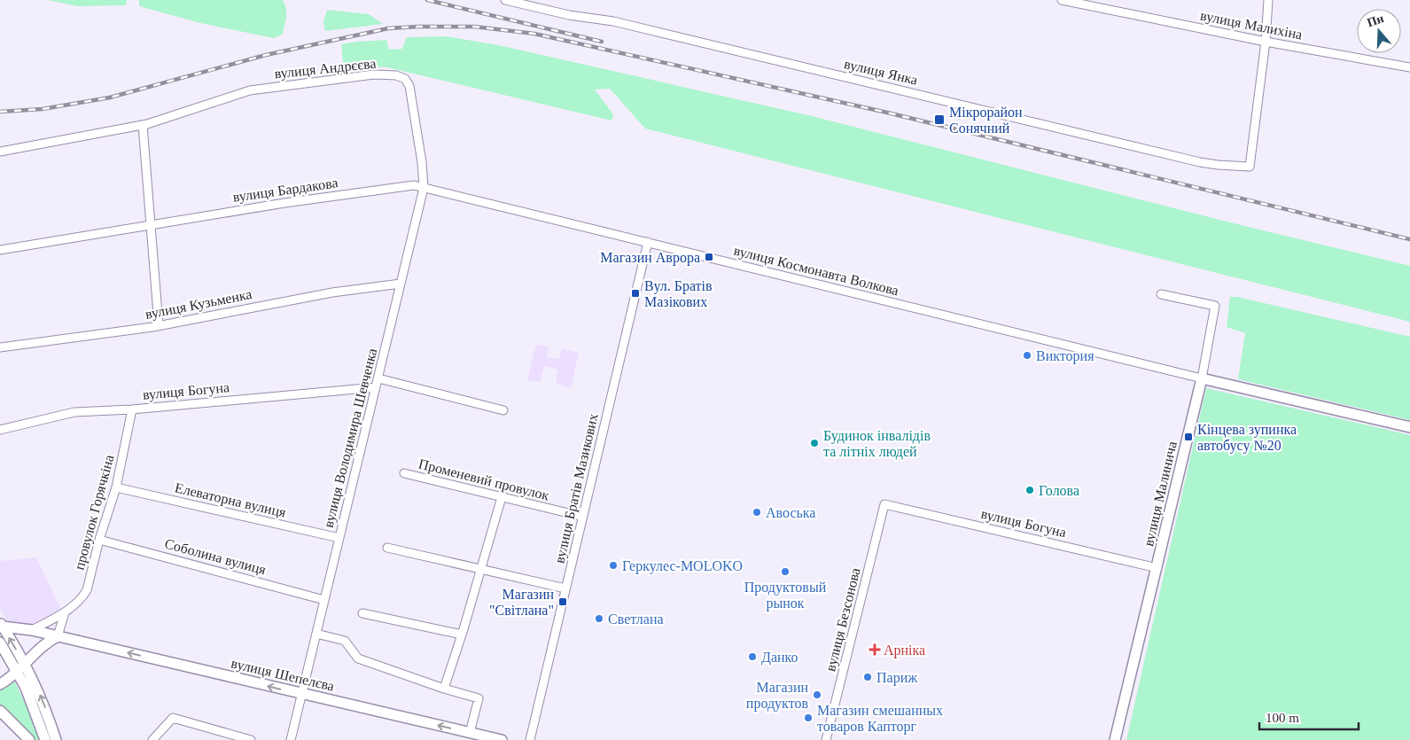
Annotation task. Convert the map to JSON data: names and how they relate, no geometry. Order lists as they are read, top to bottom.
{
  "streets": {
    "street": [
      "вулиця Малихіна",
      "вулиця Андрєєва",
      "вулиця Янка",
      "вулиця Бардакова",
      "вулиця Космонавта Волкова",
      "вулиця Кузьменка",
      "вулиця Богуна",
      "вулиця Володимира Шевченка",
      "Променевий провулок",
      "вулиця Братів Мазикових",
      "вулиця Малинича",
      "Елеваторна вулиця",
      "провулок Горячкіна",
      "Соболина вулиця",
      "вулиця Безсонова",
      "вулиця Шепелєва"
    ]
  },
  "crossings": [
    ["вулиця Малихіна", "вулиця Янка"],
    ["вулиця Андрєєва", "вулиця Бардакова"],
    ["вулиця Андрєєва", "вулиця Космонавта Волкова"],
    ["вулиця Андрєєва", "вулиця Володимира Шевченка"],
    ["вулиця Бардакова", "вулиця Космонавта Волкова"],
    ["вулиця Бардакова", "вулиця Володимира Шевченка"],
    ["вулиця Космонавта Волкова", "вулиця Володимира Шевченка"],
    ["вулиця Космонавта Волкова", "вулиця Братів Мазикових"],
    ["вулиця Космонавта Волкова", "вулиця Малинича"],
    ["вулиця Кузьменка", "вулиця Володимира Шевченка"],
    ["вулиця Богуна", "вулиця Володимира Шевченка"],
    ["вулиця Богуна", "вулиця Малинича"],
    ["вулиця Богуна", "провулок Горячкіна"],
    ["вулиця Богуна", "вулиця Безсонова"],
    ["вулиця Володимира Шевченка", "Елеваторна вулиця"],
    ["вулиця Володимира Шевченка", "Соболина вулиця"],
    ["вулиця Володимира Шевченка", "вулиця Шепелєва"],
    ["Променевий провулок", "вулиця Братів Мазикових"],
    ["Елеваторна вулиця", "провулок Горячкіна"],
    ["провулок Горячкіна", "Соболина вулиця"],
    ["провулок Горячкіна", "вулиця Шепелєва"]
  ],
  "places": {
    "transit": [
      "Мікрорайон Сонячний",
      "Магазин Аврора",
      "Вул. Братів Мазікових",
      "Кінцева зупинка автобусу №20",
      "Магазин \"Світлана\""
    ],
    "other": [
      "Виктория",
      "Будинок інвалідів та літніх людей",
      "Голова",
      "Авоська",
      "Геркулес-MOLOKO",
      "Продуктовый рынок",
      "Светлана",
      "Данко",
      "Париж",
      "Магазин продуктов",
      "Магазин смешанных товаров Капторг"
    ],
    "health": ["Арніка"]
  },
  "scale_bar": "100 m",
  "north": "top"
}
